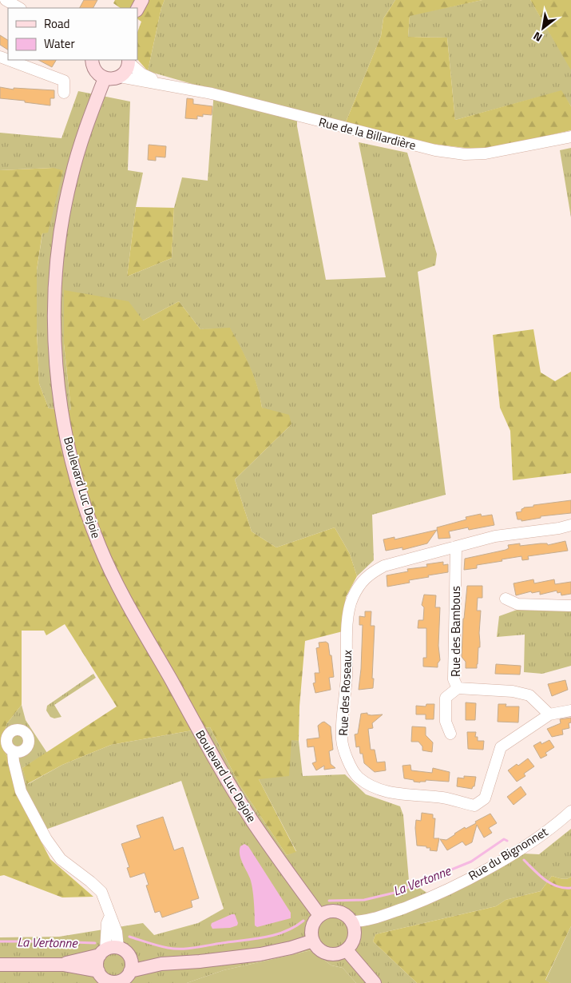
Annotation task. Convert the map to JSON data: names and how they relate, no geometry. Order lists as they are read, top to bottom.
{
  "streets": {
    "main road": ["Boulevard Luc Dejoie"],
    "street": [
      "Rue de la Billardière",
      "Rue des Bambous",
      "Rue des Roseaux",
      "Rue du Bignonnet"
    ]
  },
  "crossings": [
    ["Boulevard Luc Dejoie", "Rue du Bignonnet"],
    ["Rue des Bambous", "Rue des Roseaux"]
  ],
  "water": ["La Vertonne"],
  "legend": ["Road", "Water"],
  "north": "bottom left"
}
